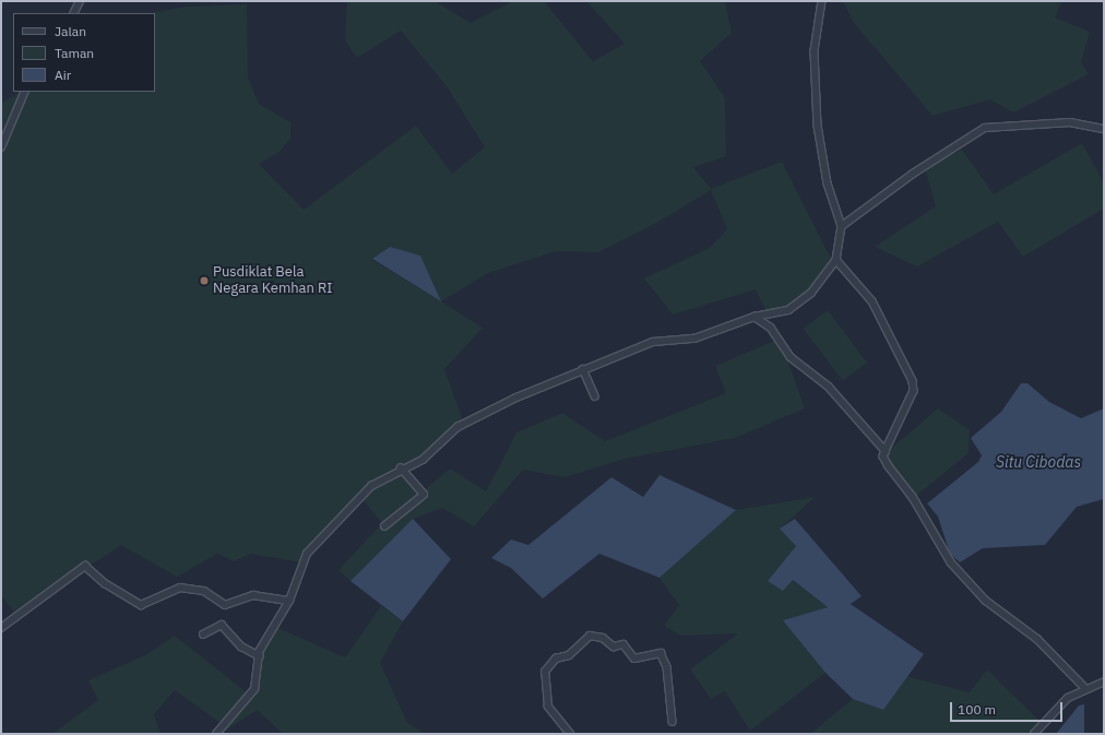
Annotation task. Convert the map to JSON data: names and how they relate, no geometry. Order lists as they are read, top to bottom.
{
  "water": ["Situ Cibodas"],
  "places": ["Pusdiklat Bela Negara Kemhan RI"],
  "legend": ["Jalan", "Taman", "Air"],
  "scale_bar": "100 m"
}
